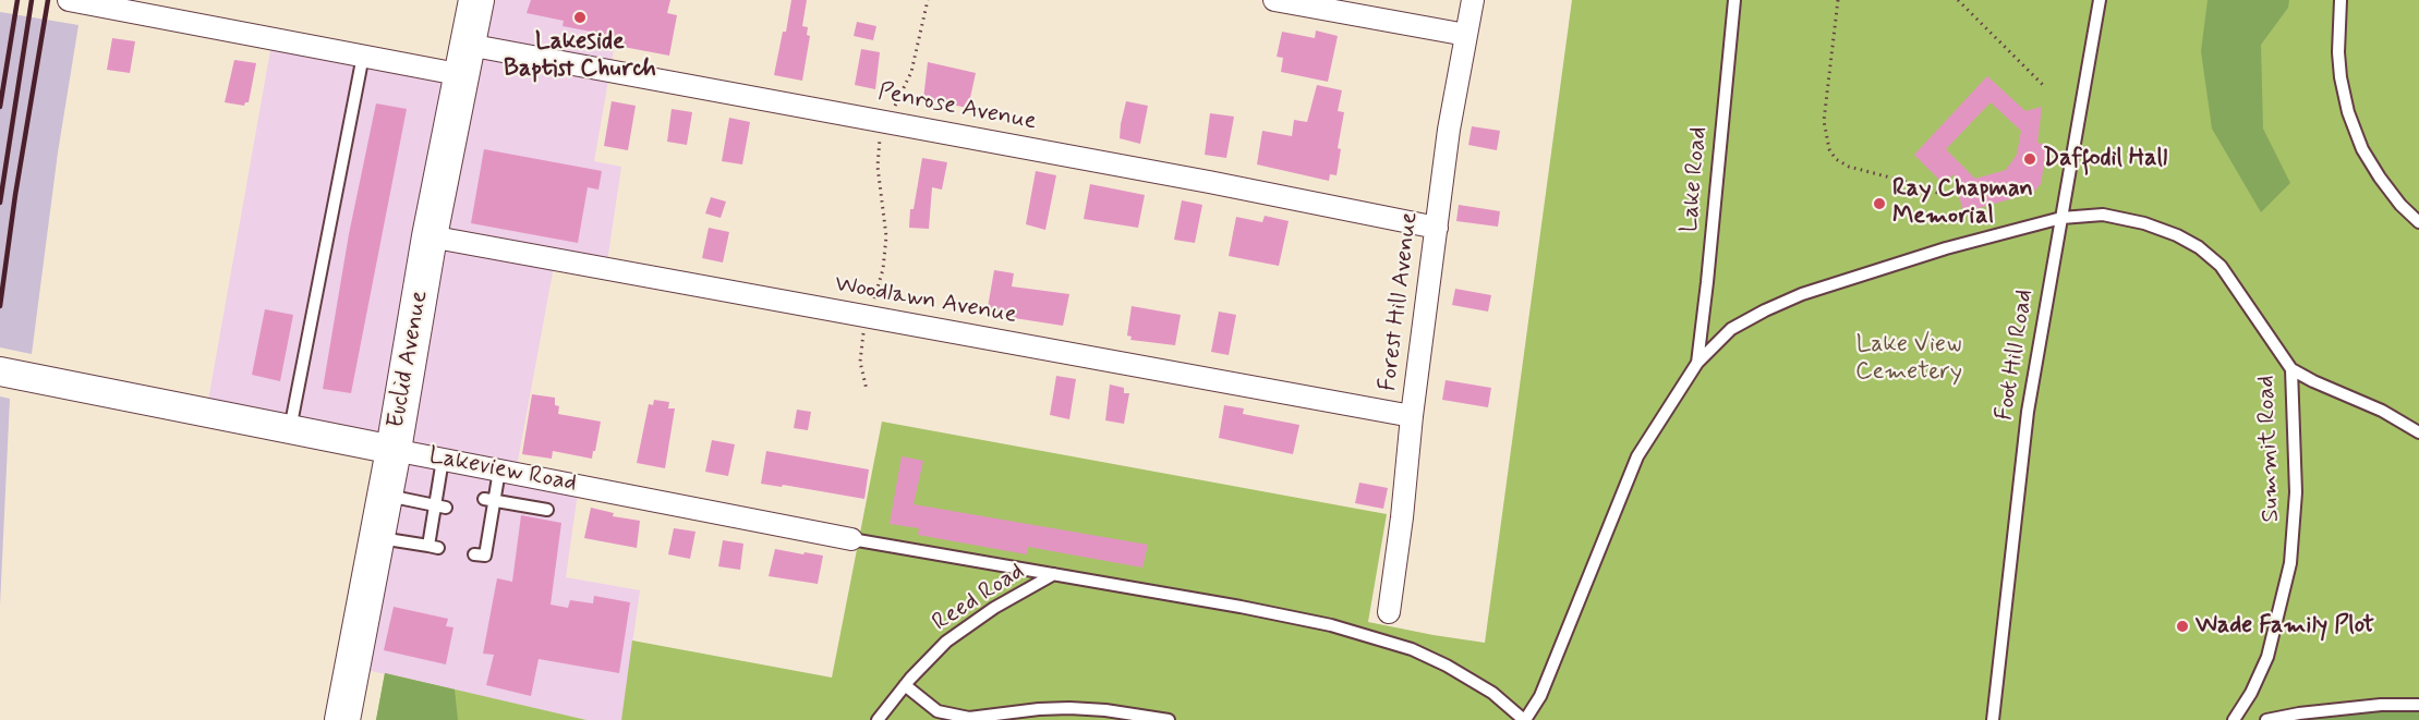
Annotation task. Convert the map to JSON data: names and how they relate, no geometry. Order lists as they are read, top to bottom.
{
  "streets": {
    "main road": ["Euclid Avenue"],
    "street": [
      "Penrose Avenue",
      "Woodlawn Avenue",
      "Forest Hill Avenue",
      "Lakeview Road"
    ],
    "lane": [
      "Lake Road",
      "Foot Hill Road",
      "Summit Road",
      "Reed Road"
    ]
  },
  "crossings": [
    ["Penrose Avenue", "Forest Hill Avenue"],
    ["Penrose Avenue", "Euclid Avenue"],
    ["Lake Road", "Summit Road"],
    ["Woodlawn Avenue", "Forest Hill Avenue"],
    ["Woodlawn Avenue", "Euclid Avenue"],
    ["Foot Hill Road", "Summit Road"],
    ["Euclid Avenue", "Lakeview Road"]
  ],
  "parks": ["Lake View Cemetery"],
  "places": [
    "Lakeside Baptist Church",
    "Daffodil Hall",
    "Ray Chapman Memorial",
    "Wade Family Plot"
  ]
}
